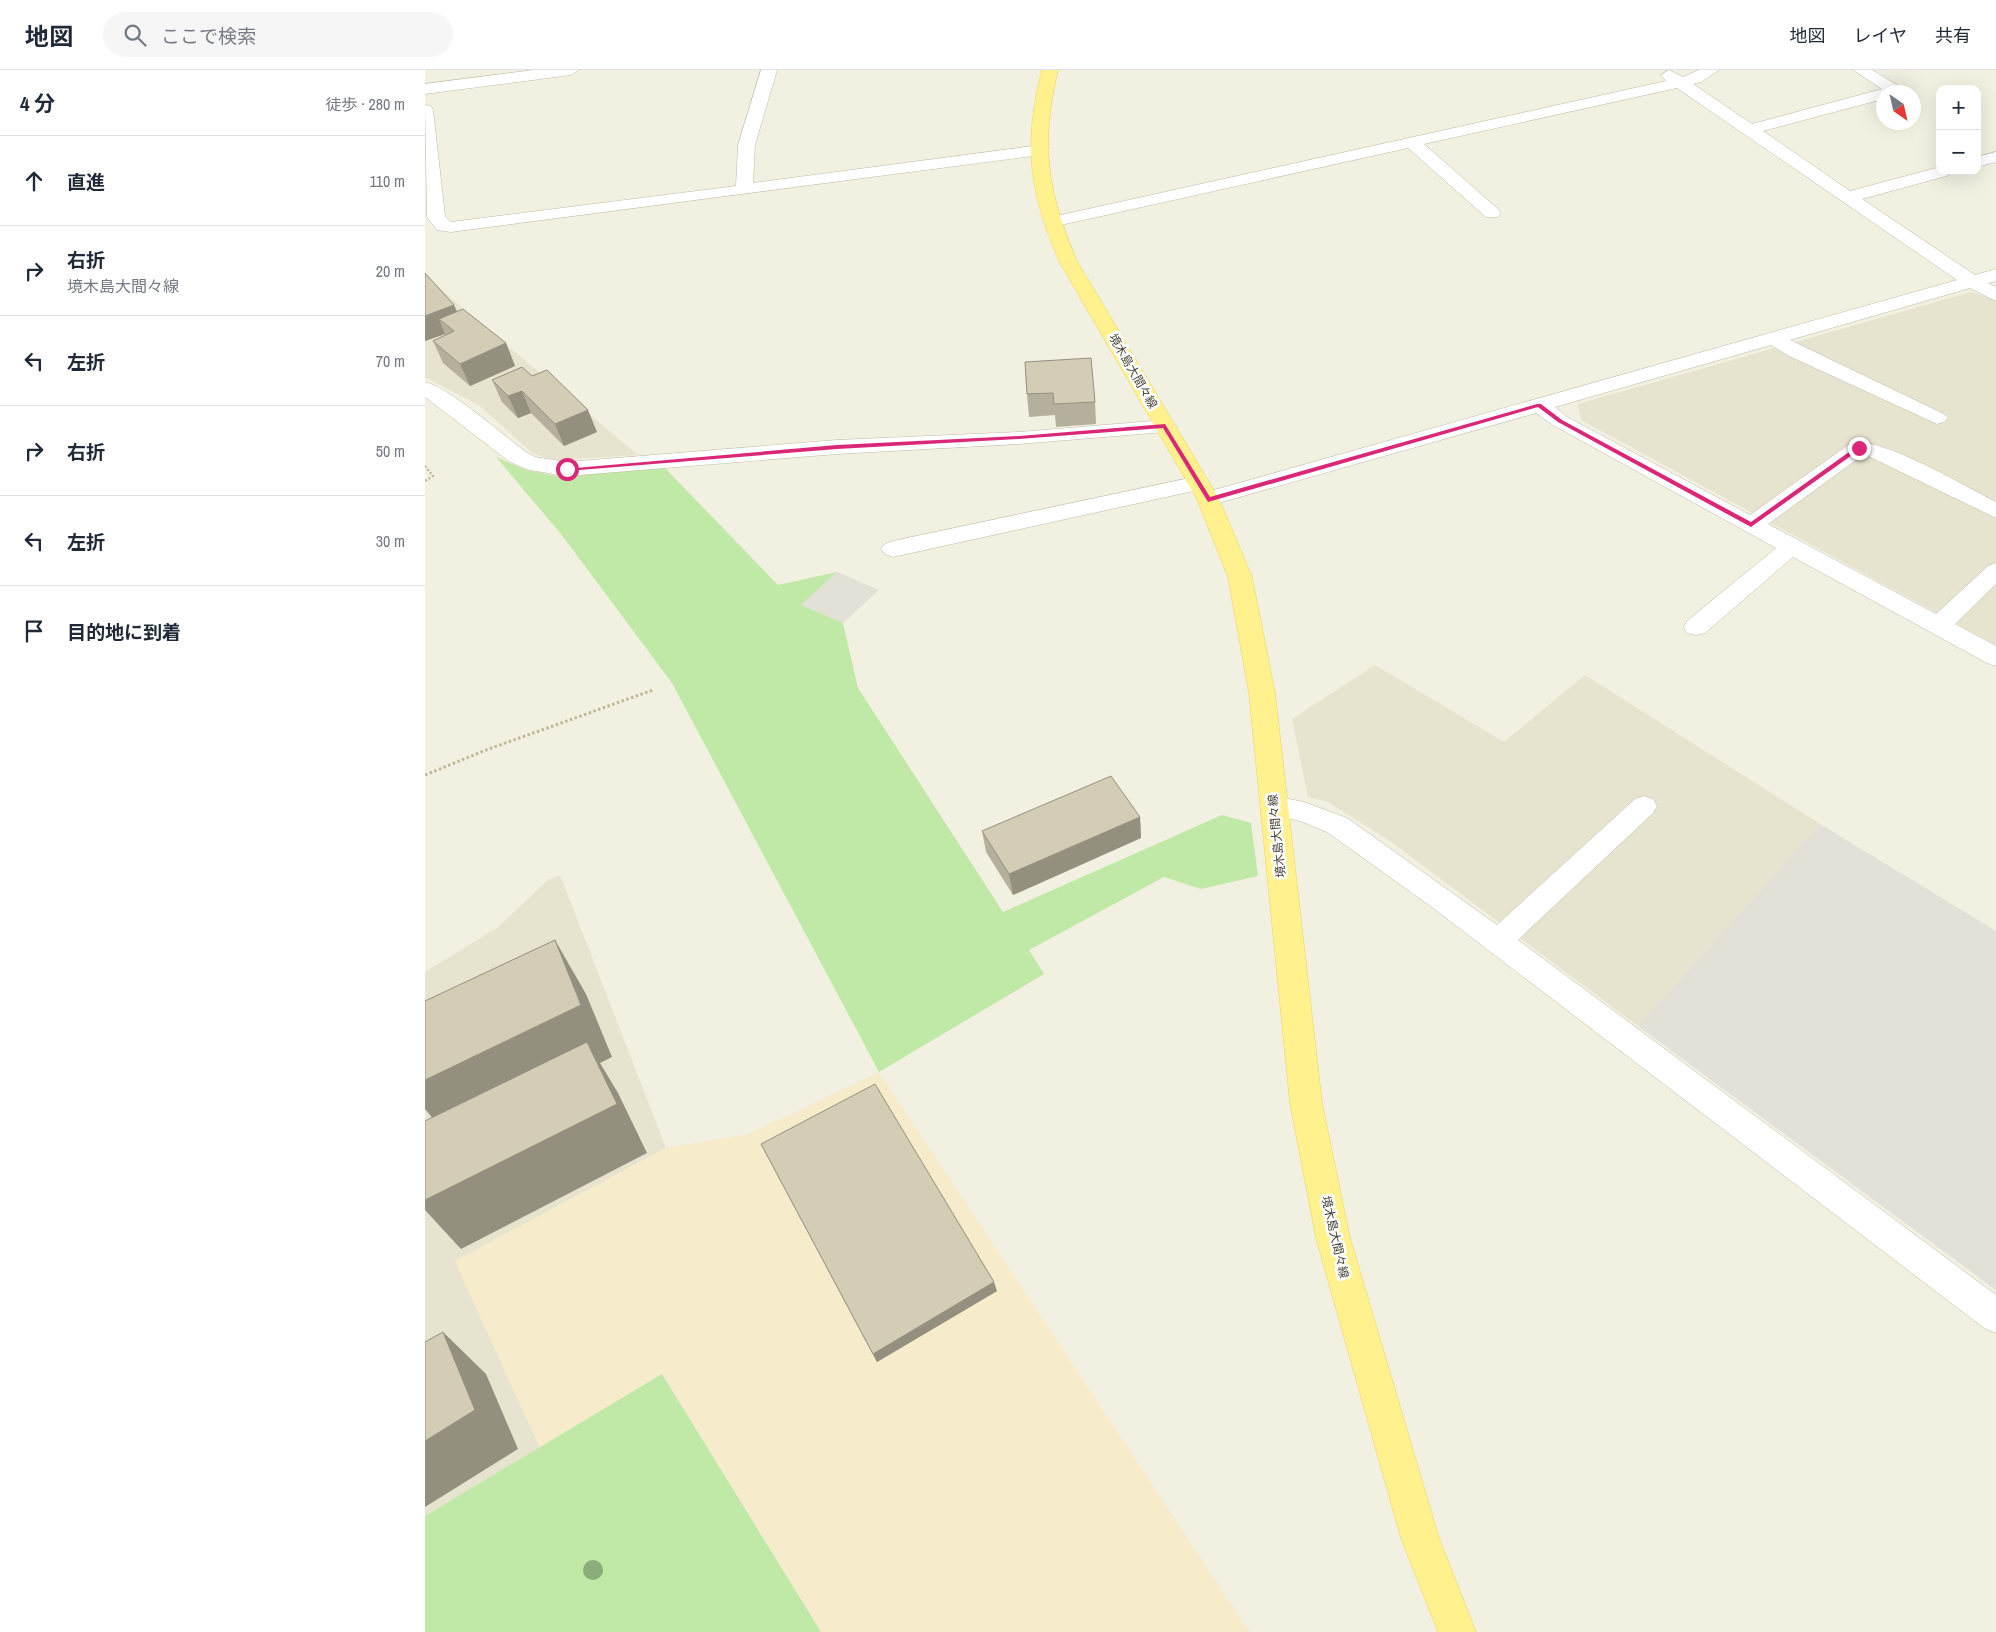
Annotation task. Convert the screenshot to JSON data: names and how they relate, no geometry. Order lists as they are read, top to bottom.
{
  "streets": {
    "main road": ["境木島大間々線"]
  },
  "north": "bottom right",
  "page": {
    "header": "地図",
    "search": "ここで検索",
    "nav": ["地図", "レイヤ", "共有"],
    "heading": ["4 分", "徒歩 · 280 m"],
    "map_buttons": ["+", "−"],
    "list": [
      ["直進", "110 m"],
      ["右折", "境木島大間々線", "20 m"],
      ["左折", "70 m"],
      ["右折", "50 m"],
      ["左折", "30 m"],
      "目的地に到着"
    ]
  }
}
